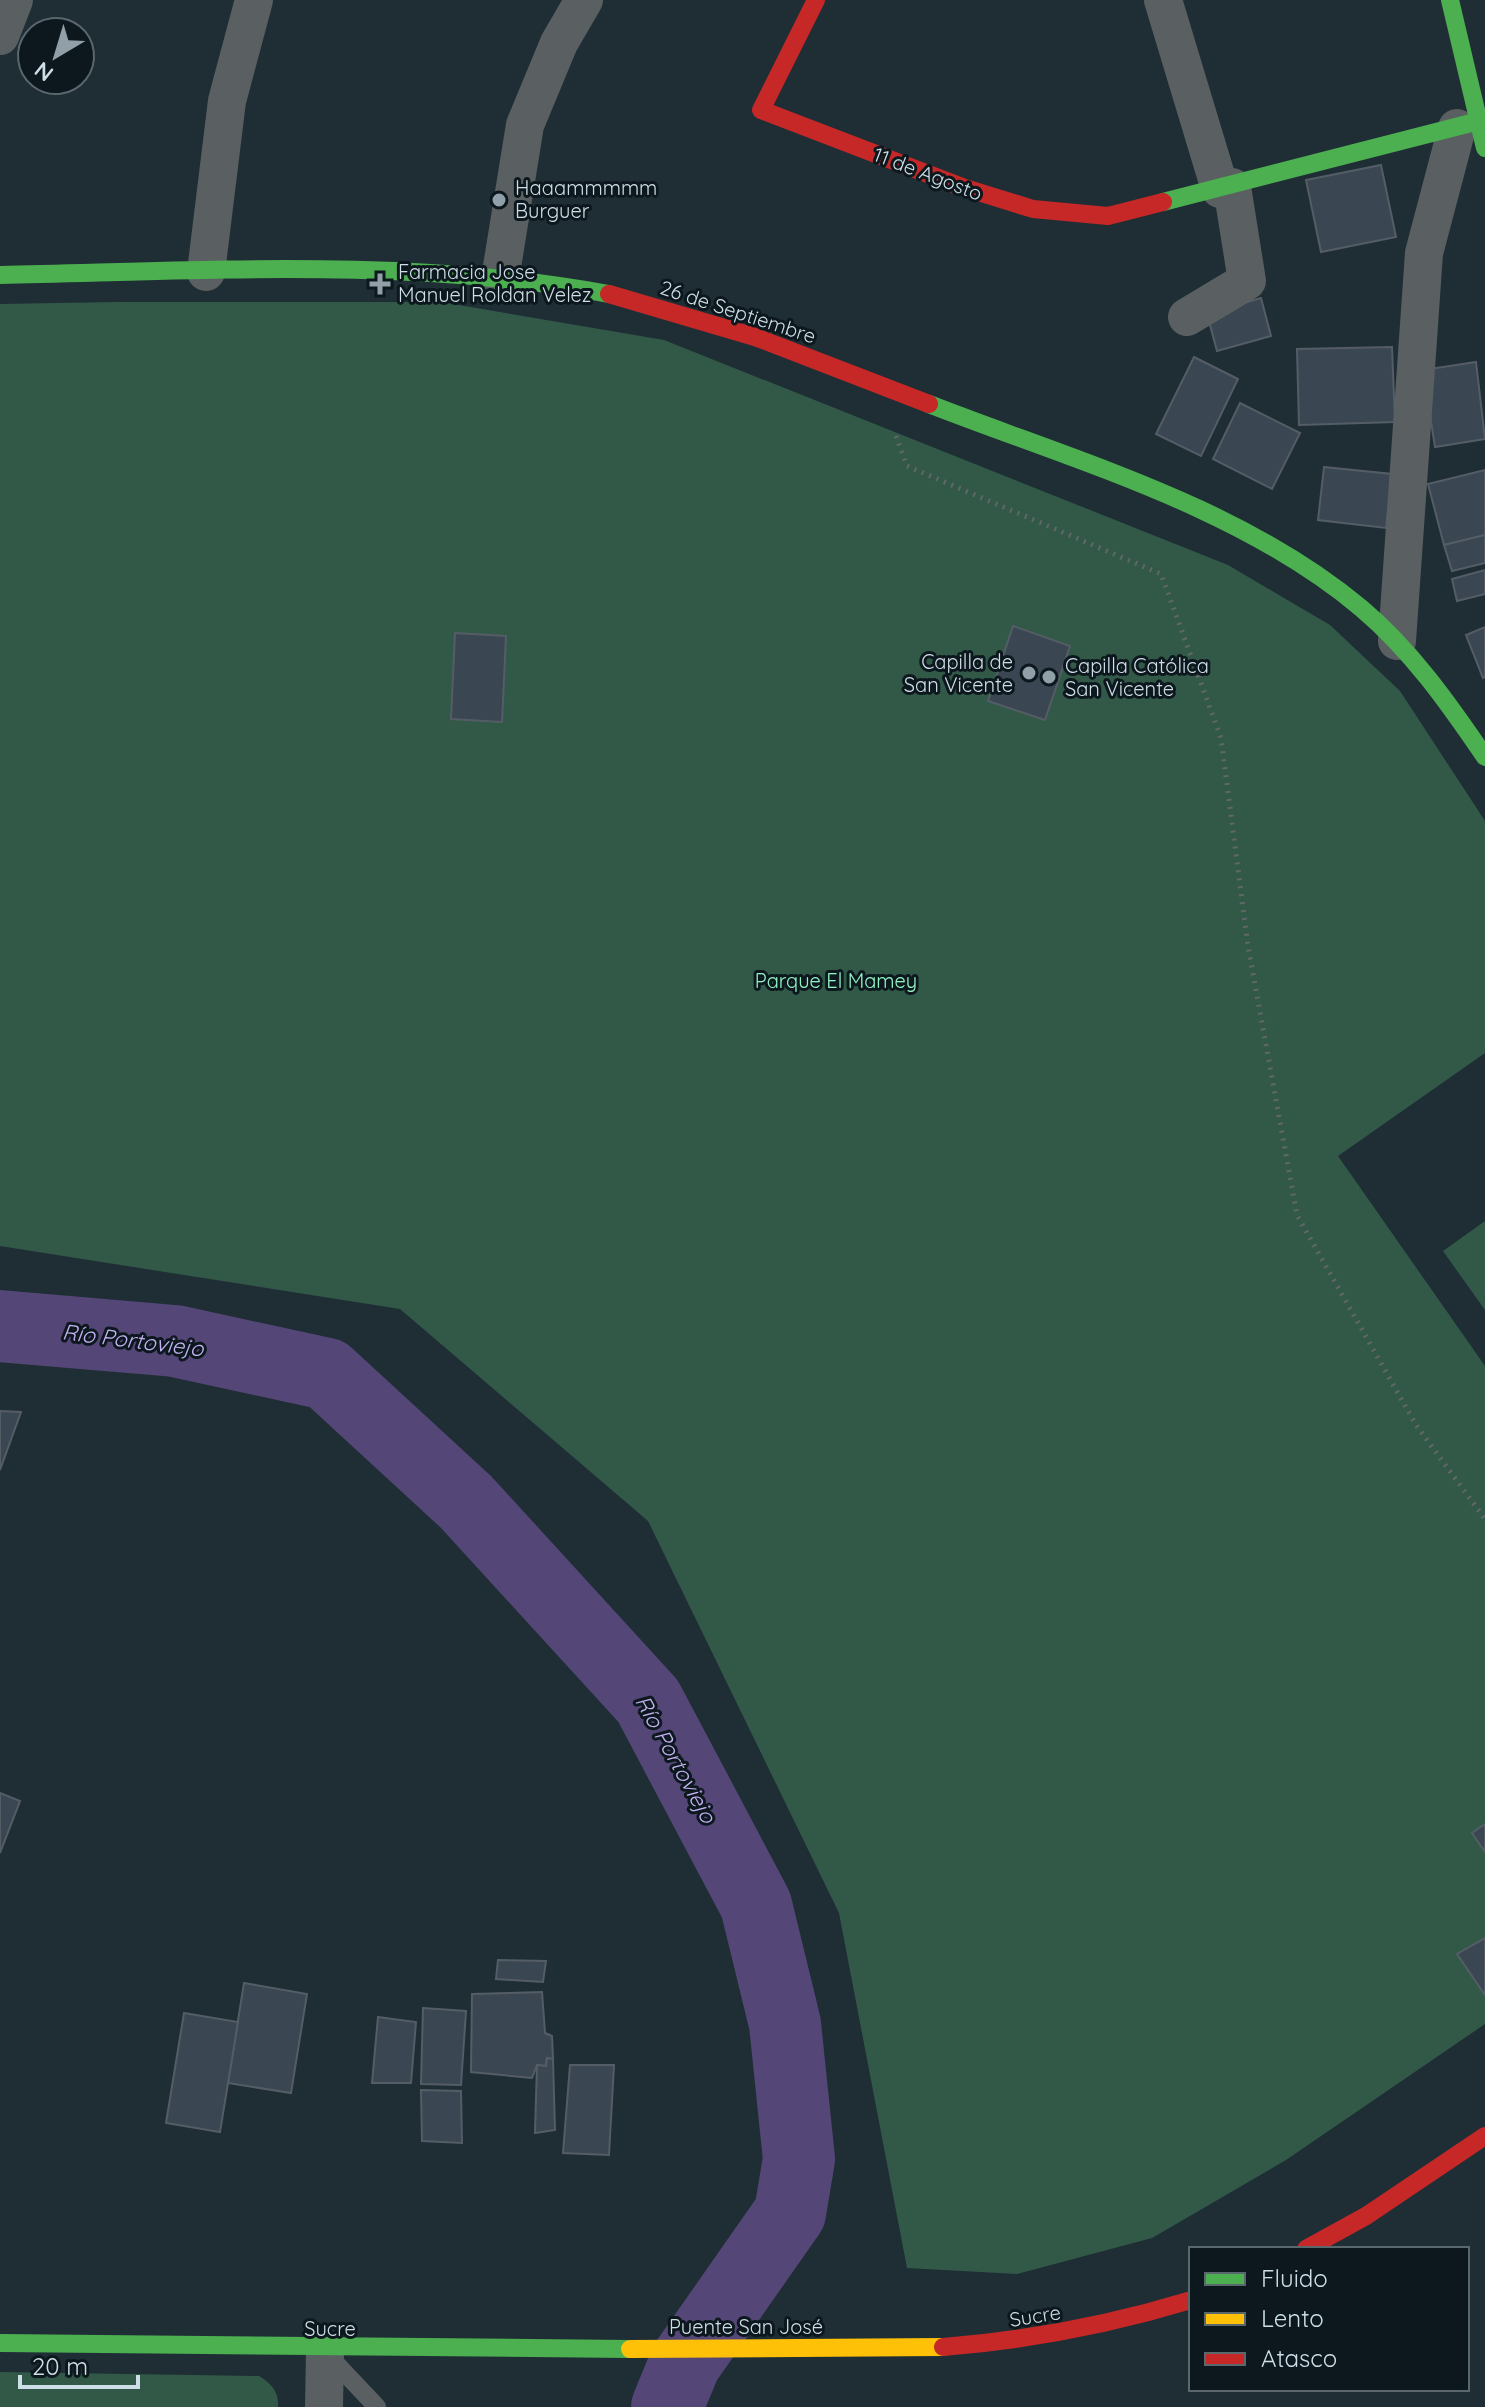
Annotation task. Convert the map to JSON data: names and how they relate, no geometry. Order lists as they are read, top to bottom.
{
  "streets": {
    "street": [
      "11 de Agosto",
      "26 de Septiembre",
      "Sucre",
      "Puente San José"
    ]
  },
  "crossings": [
    ["Sucre", "Puente San José"]
  ],
  "water": ["Río Portoviejo"],
  "parks": ["Parque El Mamey"],
  "places": {
    "other": ["Haaammmmm Burguer", "Capilla de San Vicente", "Capilla Católica San Vicente"],
    "health": ["Farmacia Jose Manuel Roldan Velez"]
  },
  "legend": ["Fluido", "Lento", "Atasco"],
  "scale_bar": "20 m",
  "north": "bottom left"
}
